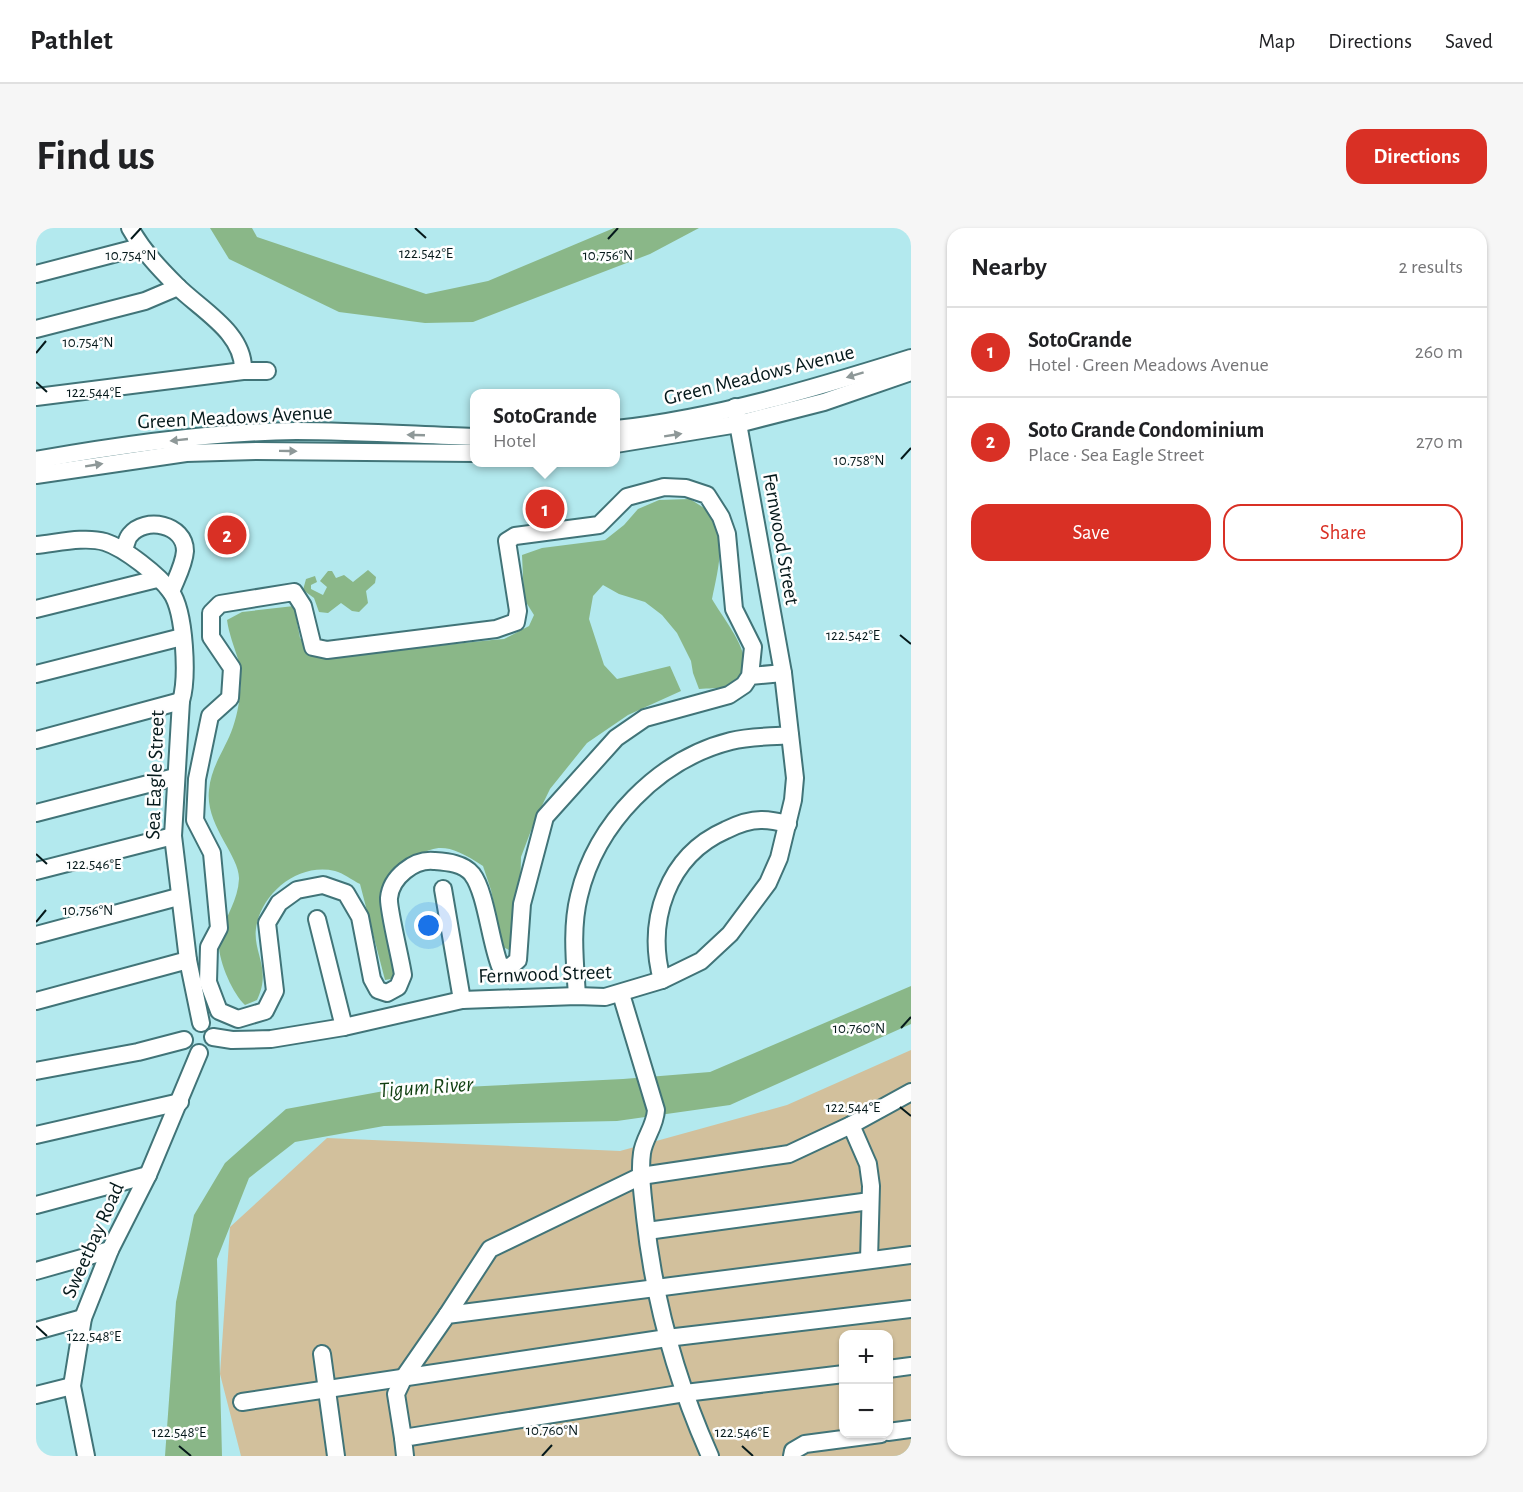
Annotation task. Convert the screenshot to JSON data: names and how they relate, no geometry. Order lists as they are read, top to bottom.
{
  "streets": {
    "street": [
      "Green Meadows Avenue",
      "Fernwood Street",
      "Sea Eagle Street",
      "Sweetbay Road"
    ]
  },
  "crossings": [
    ["Green Meadows Avenue", "Fernwood Street"],
    ["Fernwood Street", "Sea Eagle Street"],
    ["Fernwood Street", "Sweetbay Road"],
    ["Sea Eagle Street", "Sweetbay Road"]
  ],
  "water": ["Tigum River"],
  "page": {
    "header": "Pathlet",
    "nav": ["Map", "Directions", "Saved"],
    "buttons": [
      "Directions",
      ["Save", "Share"]
    ],
    "title": "Find us",
    "heading": ["Nearby", "2 results"],
    "list": [
      {
        "mark": "1",
        "name": "SotoGrande",
        "note": "Hotel · Green Meadows Avenue",
        "value": "260 m"
      },
      {
        "mark": "2",
        "name": "Soto Grande Condominium",
        "note": "Place · Sea Eagle Street",
        "value": "270 m"
      }
    ],
    "popup": ["SotoGrande", "Hotel"],
    "pins": ["1", "2"],
    "map_buttons": ["+", "−"]
  },
  "coordinates": [
    "122.542°E",
    "10.754°N",
    "10.756°N",
    "122.544°E",
    "10.758°N",
    "122.546°E",
    "10.760°N",
    "122.548°E"
  ]
}
